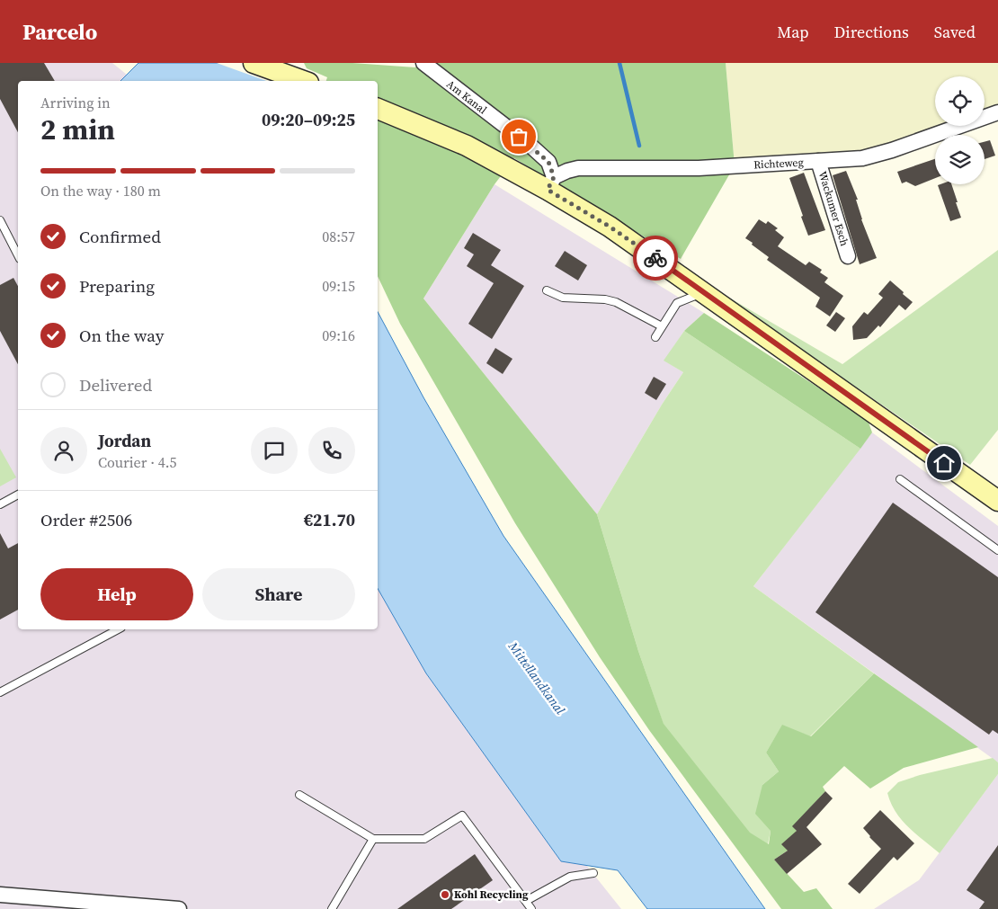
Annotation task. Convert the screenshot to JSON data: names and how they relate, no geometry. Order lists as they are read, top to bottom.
{
  "streets": {
    "street": ["Am Kanal", "Richteweg", "Wackumer Esch"]
  },
  "crossings": [
    ["Am Kanal", "Richteweg"],
    ["Richteweg", "Wackumer Esch"]
  ],
  "water": ["Mittellandkanal"],
  "places": ["Kohl Recycling"],
  "page": {
    "header": "Parcelo",
    "nav": ["Map", "Directions", "Saved"],
    "heading": ["2 min", "Arriving in", "09:20–09:25"],
    "panel": [
      "Jordan",
      "Courier · 4.5",
      "Order #2506",
      "€21.70"
    ],
    "bar": "On the way · 180 m",
    "list": [
      ["Confirmed", "08:57"],
      ["Preparing", "09:15"],
      ["On the way", "09:16"],
      "Delivered"
    ],
    "buttons": ["Help", "Share"]
  }
}
